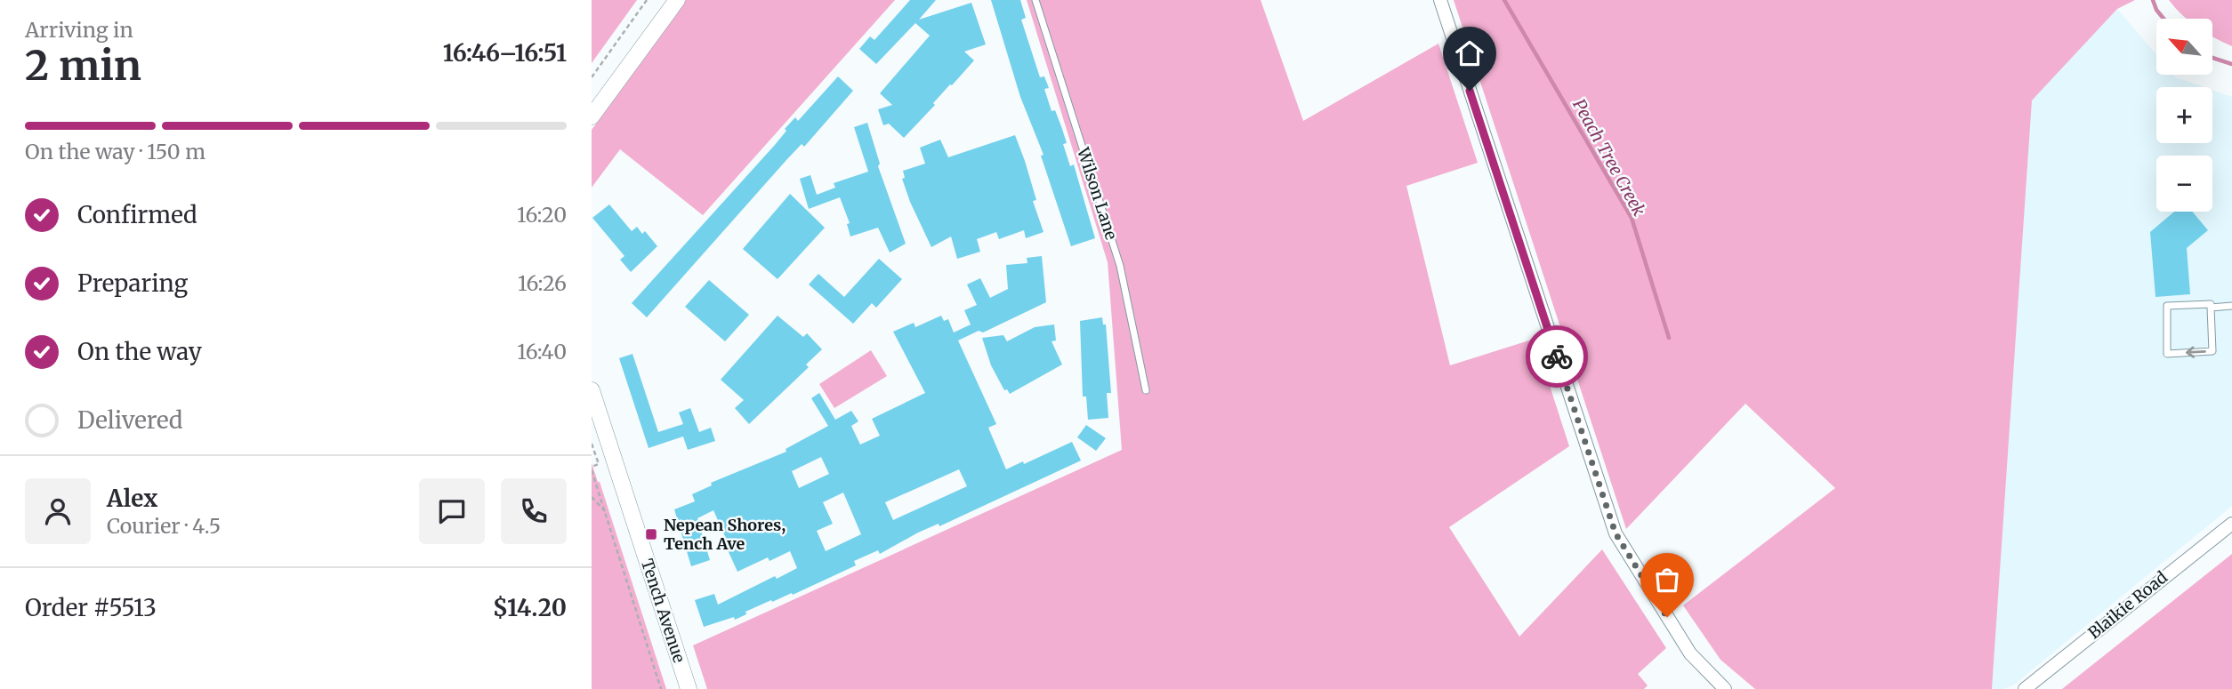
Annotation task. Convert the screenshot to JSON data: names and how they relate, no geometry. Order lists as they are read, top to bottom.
{
  "streets": {
    "street": ["Blaikie Road", "Tench Avenue"],
    "lane": ["Wilson Lane"]
  },
  "water": ["Peach Tree Creek"],
  "places": {
    "transit": ["Nepean Shores, Tench Ave"]
  },
  "north": "top left",
  "page": {
    "heading": ["2 min", "Arriving in", "16:46–16:51"],
    "panel": [
      "Alex",
      "Courier · 4.5",
      "Order #5513",
      "$14.20"
    ],
    "map_buttons": ["+", "−"],
    "bar": "On the way · 150 m",
    "list": [
      ["Confirmed", "16:20"],
      ["Preparing", "16:26"],
      ["On the way", "16:40"],
      "Delivered"
    ]
  }
}
